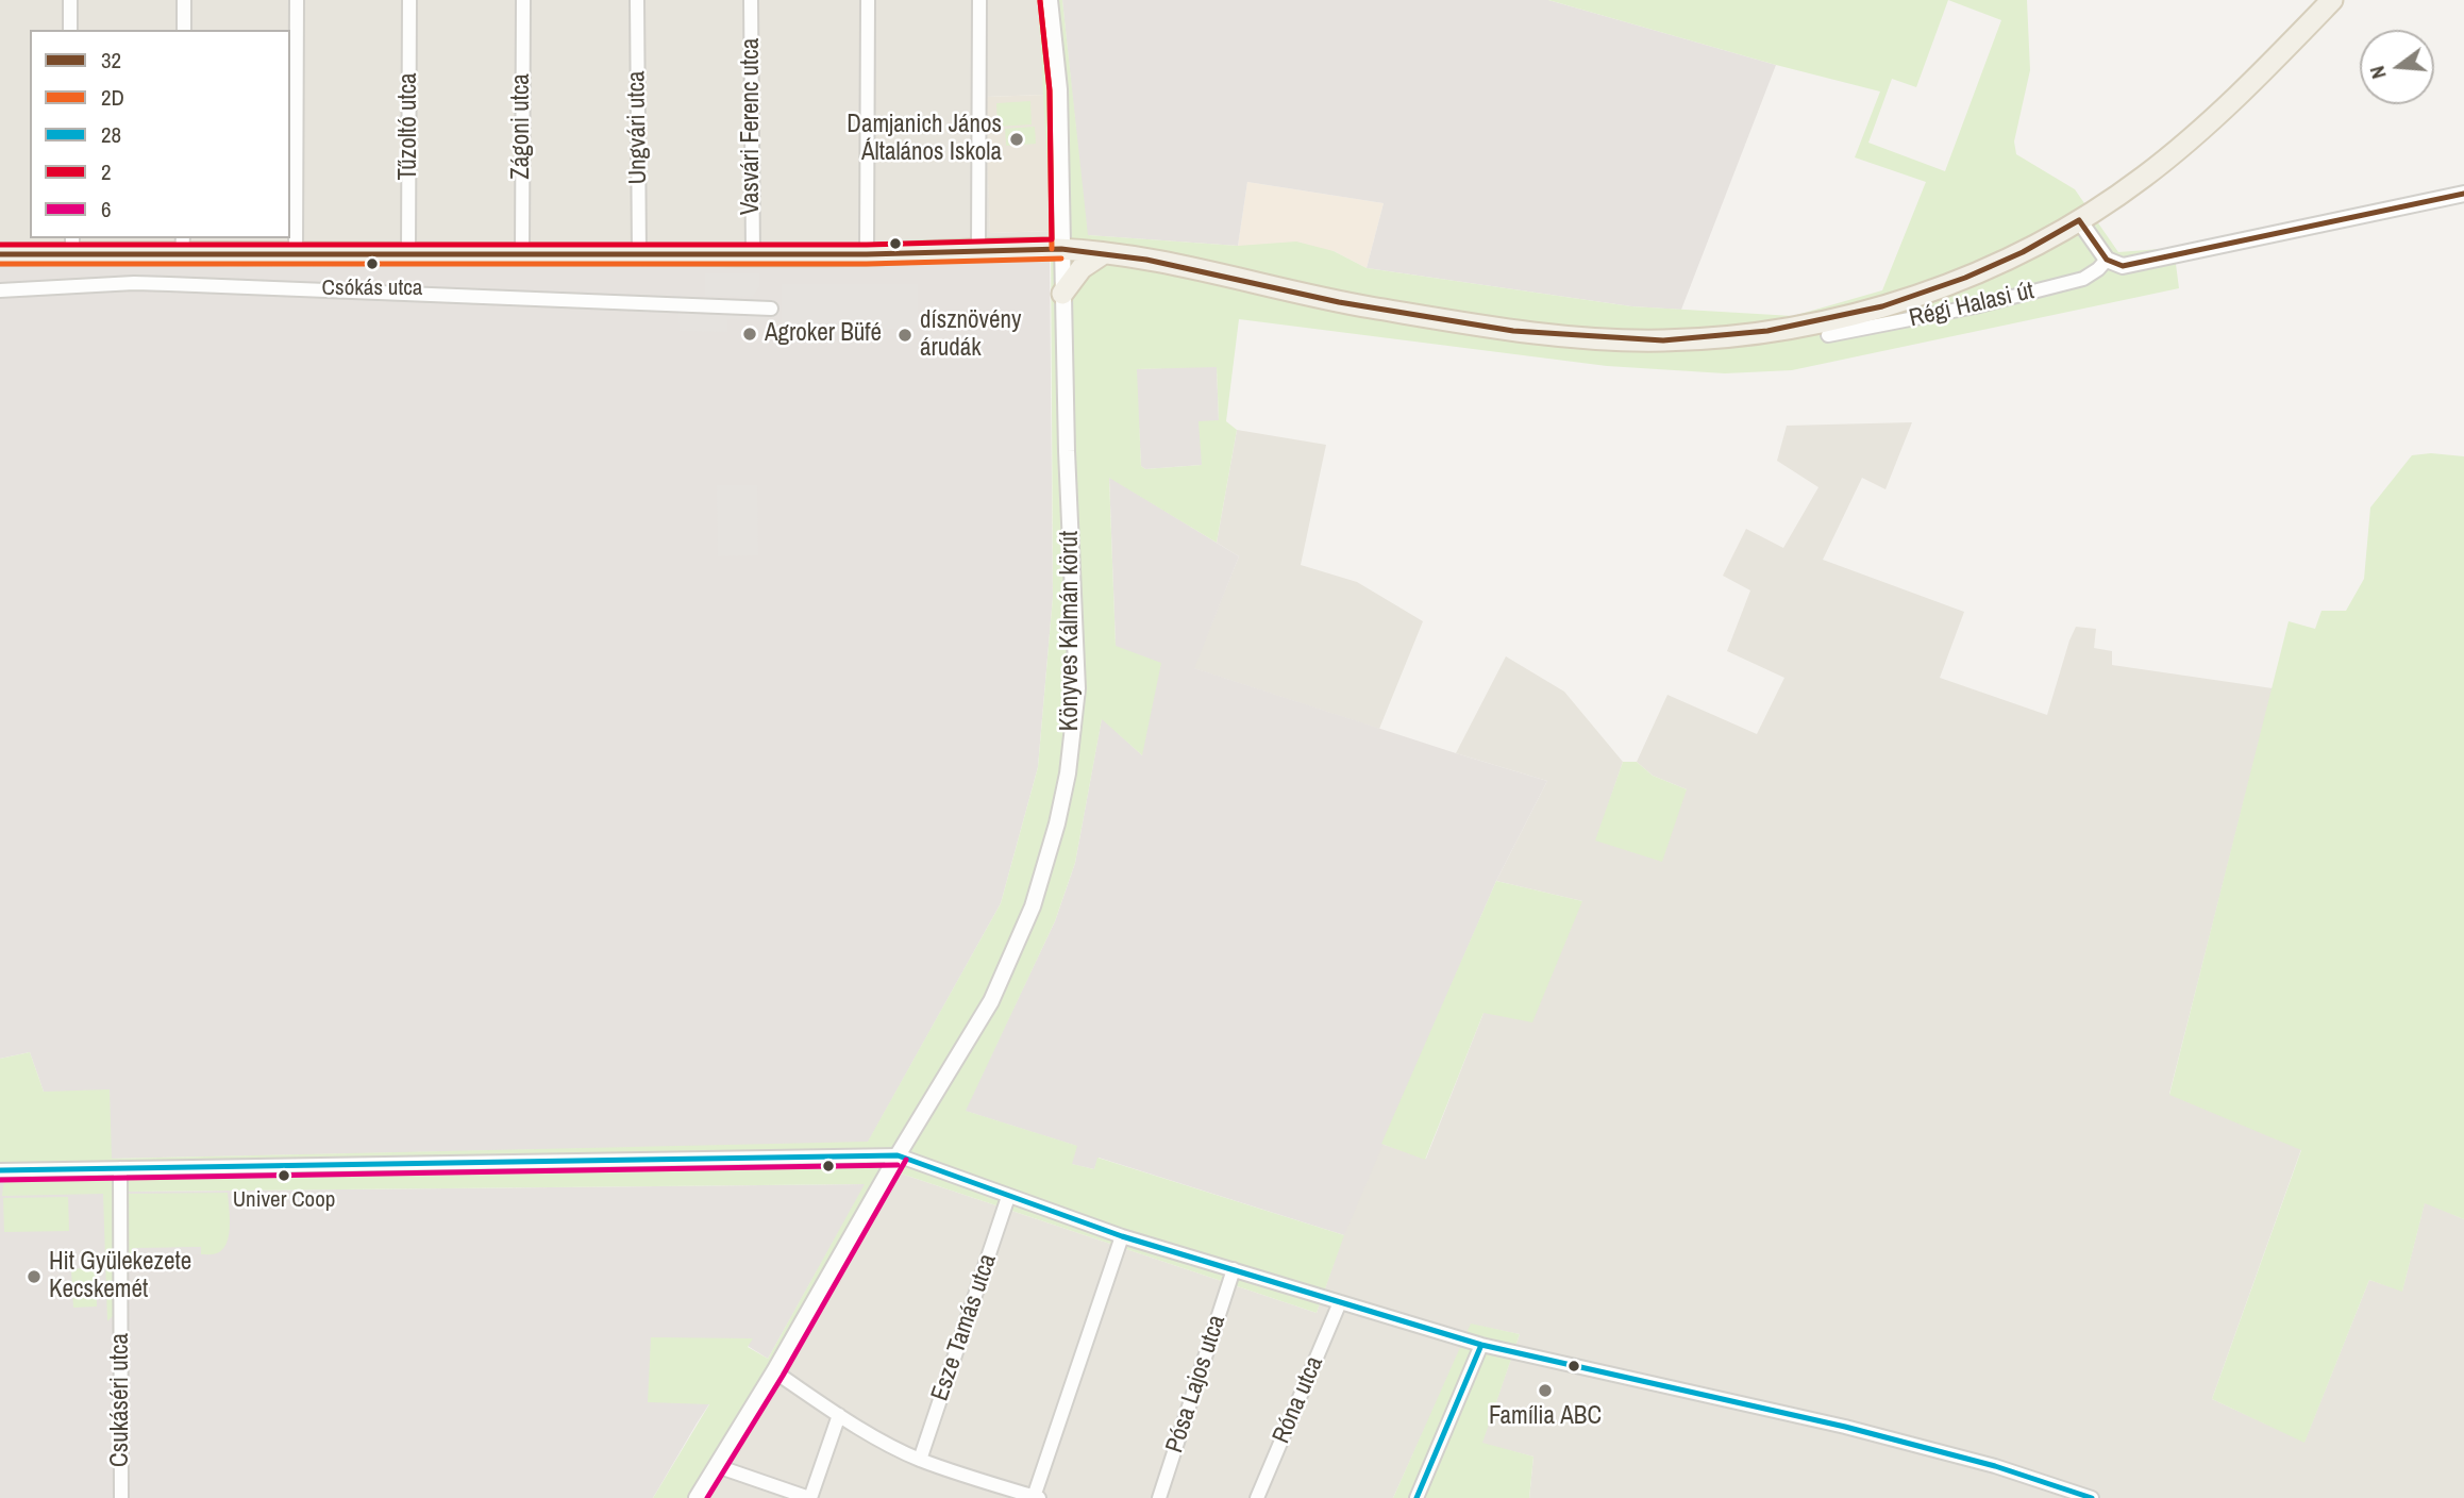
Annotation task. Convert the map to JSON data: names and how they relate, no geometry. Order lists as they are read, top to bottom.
{
  "streets": {
    "street": [
      "Tűzoltó utca",
      "Zágoni utca",
      "Vasvári Ferenc utca",
      "Ungvári utca",
      "Régi Halasi út",
      "Könyves Kálmán körút",
      "Esze Tamás utca",
      "Pósa Lajos utca",
      "Csukáséri utca",
      "Róna utca"
    ]
  },
  "places": [
    "Damjanich János Általános Iskola",
    "Csókás utca",
    "Agroker Büfé",
    "dísznövény árudák",
    "Univer Coop",
    "Hit Gyülekezete Kecskemét",
    "Família ABC"
  ],
  "lines": [
    "transit line 2D",
    "transit line 2",
    "transit line 32",
    "transit line 28",
    "transit line 6"
  ],
  "legend": [
    "32",
    "2D",
    "28",
    "2",
    "6"
  ],
  "north": "left"
}
